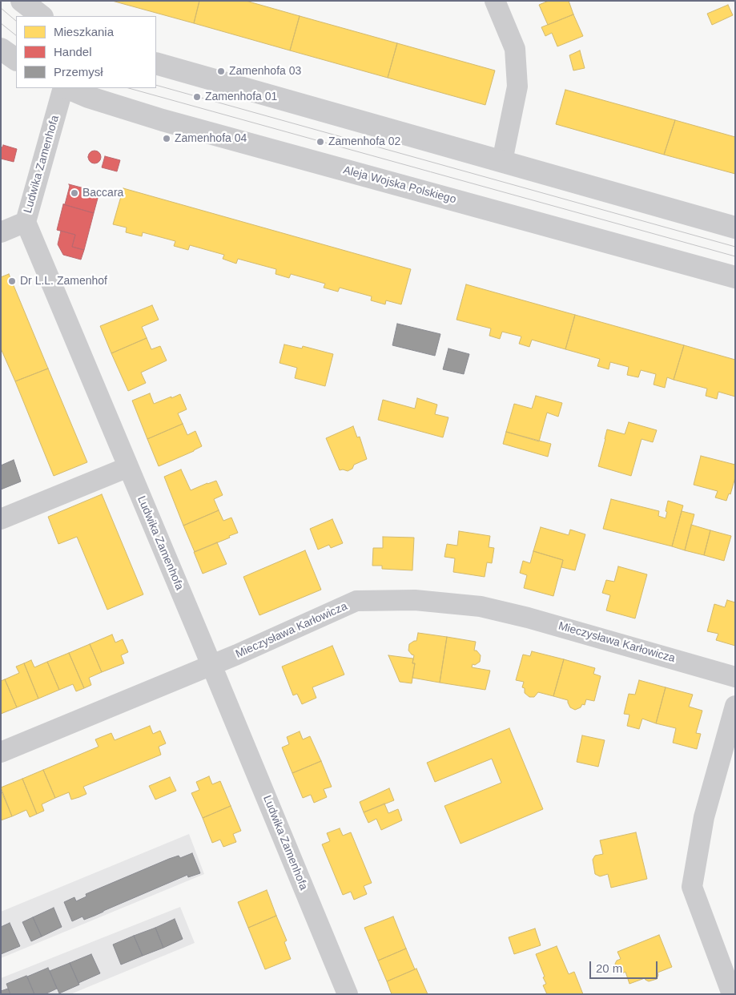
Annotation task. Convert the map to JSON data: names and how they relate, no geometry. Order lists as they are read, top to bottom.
{
  "streets": {
    "street": ["Ludwika Zamenhofa", "Aleja Wojska Polskiego", "Mieczysława Karłowicza"]
  },
  "crossings": [
    ["Ludwika Zamenhofa", "Mieczysława Karłowicza"]
  ],
  "places": [
    "Zamenhofa 03",
    "Zamenhofa 01",
    "Zamenhofa 04",
    "Zamenhofa 02",
    "Baccara",
    "Dr L.L. Zamenhof"
  ],
  "legend": ["Mieszkania", "Handel", "Przemysł"],
  "scale_bar": "20 m"
}
